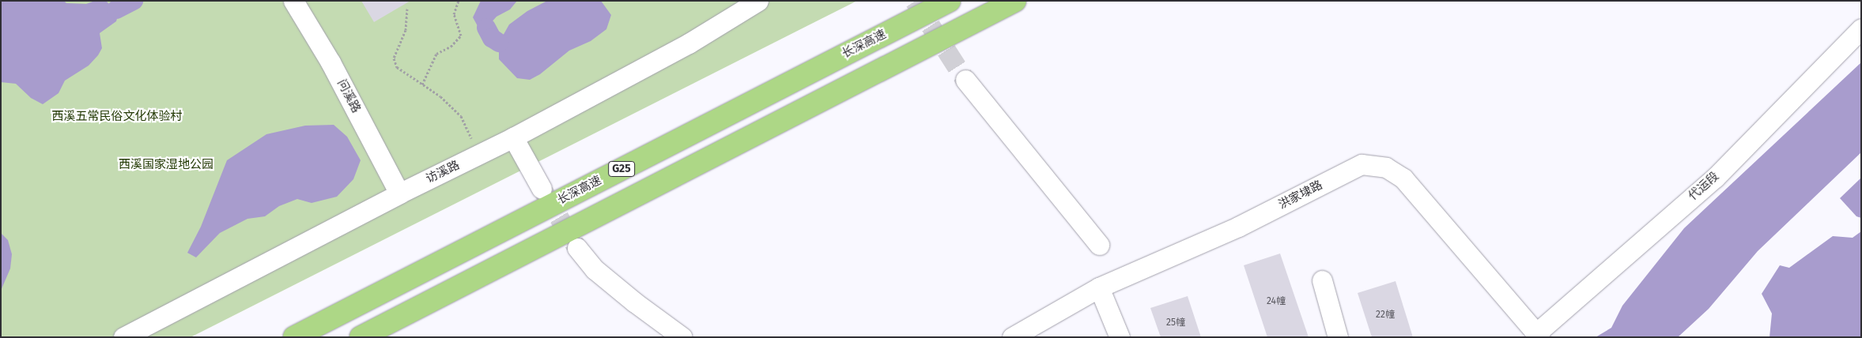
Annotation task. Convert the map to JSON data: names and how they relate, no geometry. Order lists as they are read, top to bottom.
{
  "streets": {
    "highway": ["长深高速", "G25"],
    "street": [
      "问溪路",
      "访溪路",
      "代运段",
      "洪家埭路"
    ]
  },
  "crossings": [
    ["问溪路", "访溪路"],
    ["代运段", "洪家埭路"]
  ],
  "parks": ["西溪五常民俗文化体验村", "西溪国家湿地公园"],
  "house_numbers": ["24幢", "22幢", "25幢"]
}
